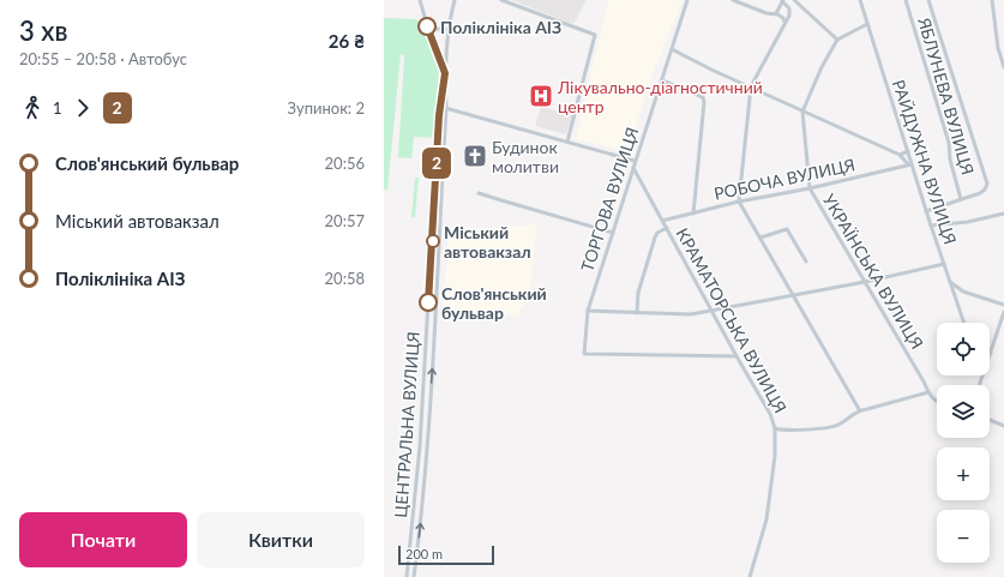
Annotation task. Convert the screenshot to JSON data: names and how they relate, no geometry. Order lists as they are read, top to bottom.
{
  "streets": {
    "street": [
      "ЯБЛУНЕВА ВУЛИЦЯ",
      "РАЙДУЖНА ВУЛИЦЯ",
      "РОБОЧА ВУЛИЦЯ",
      "ТОРГОВА ВУЛИЦЯ",
      "УКРАЇНСЬКА ВУЛИЦЯ",
      "КРАМАТОРСЬКА ВУЛИЦЯ",
      "ЦЕНТРАЛЬНА ВУЛИЦЯ"
    ]
  },
  "crossings": [
    ["РАЙДУЖНА ВУЛИЦЯ", "РОБОЧА ВУЛИЦЯ"],
    ["РОБОЧА ВУЛИЦЯ", "УКРАЇНСЬКА ВУЛИЦЯ"],
    ["РОБОЧА ВУЛИЦЯ", "КРАМАТОРСЬКА ВУЛИЦЯ"],
    ["ТОРГОВА ВУЛИЦЯ", "КРАМАТОРСЬКА ВУЛИЦЯ"]
  ],
  "places": {
    "other": ["Поліклініка АІЗ", "Міський автовакзал", "Слов'янський бульвар"],
    "hospital": ["Лікувально-діагностичний центр"],
    "church": ["Будинок молитви"]
  },
  "lines": ["bus line 2"],
  "scale_bar": "200 m",
  "page": {
    "heading": ["3 хв", "20:55 – 20:58 · Автобус", "26 ₴"],
    "on_map": "2",
    "legs": ["1", "2", "Зупинок: 2"],
    "list": [
      {
        "name": "Слов'янський бульвар",
        "value": "20:56"
      },
      {
        "name": "Міський автовакзал",
        "value": "20:57"
      },
      {
        "name": "Поліклініка АІЗ",
        "value": "20:58"
      }
    ],
    "map_buttons": ["+", "−"],
    "buttons": ["Почати", "Квитки"],
    "scale": "200 m"
  }
}
